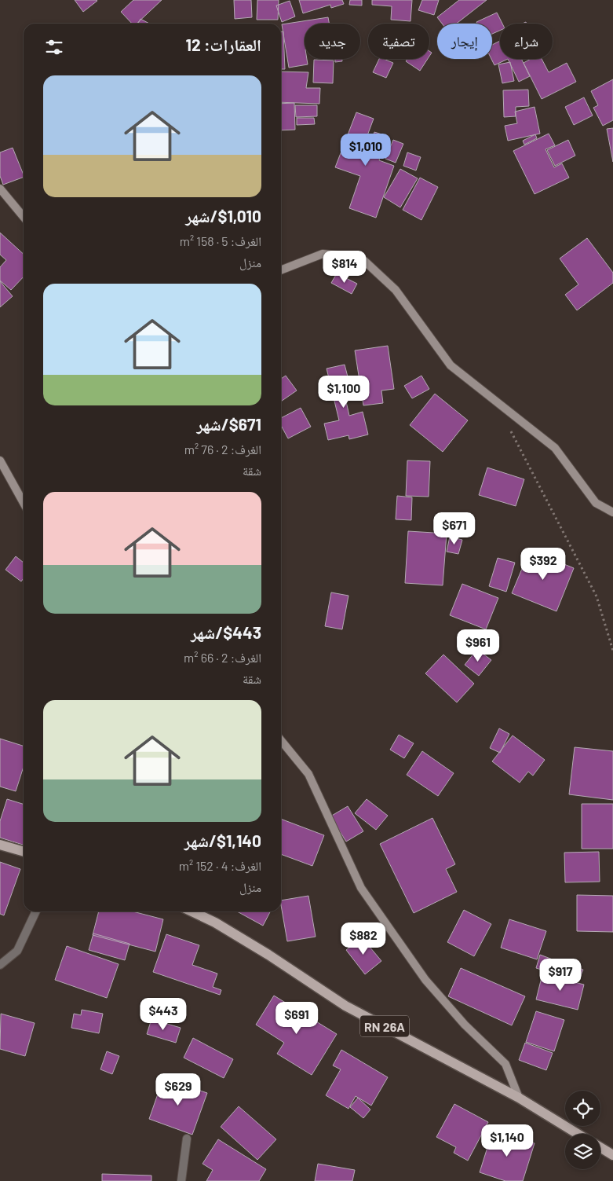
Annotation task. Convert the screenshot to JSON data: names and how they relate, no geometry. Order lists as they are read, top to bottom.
{
  "streets": {
    "main road": ["RN 26A"]
  },
  "page": {
    "chip": [
      "شراء",
      "إيجار",
      "تصفية",
      "جديد"
    ],
    "heading": "العقارات: 12",
    "list": [
      {
        "name": "$1,010/شهر",
        "note": "الغرف: 5 · 158 m² · منزل"
      },
      {
        "name": "$671/شهر",
        "note": "الغرف: 2 · 76 m² · شقة"
      },
      {
        "name": "$443/شهر",
        "note": "الغرف: 2 · 66 m² · شقة"
      },
      {
        "name": "$1,140/شهر",
        "note": "الغرف: 4 · 152 m² · منزل"
      }
    ],
    "price": [
      "$1,010",
      "$814",
      "$1,100",
      "$671",
      "$392",
      "$961",
      "$882",
      "$917",
      "$443",
      "$691",
      "$629",
      "$1,140"
    ]
  }
}
